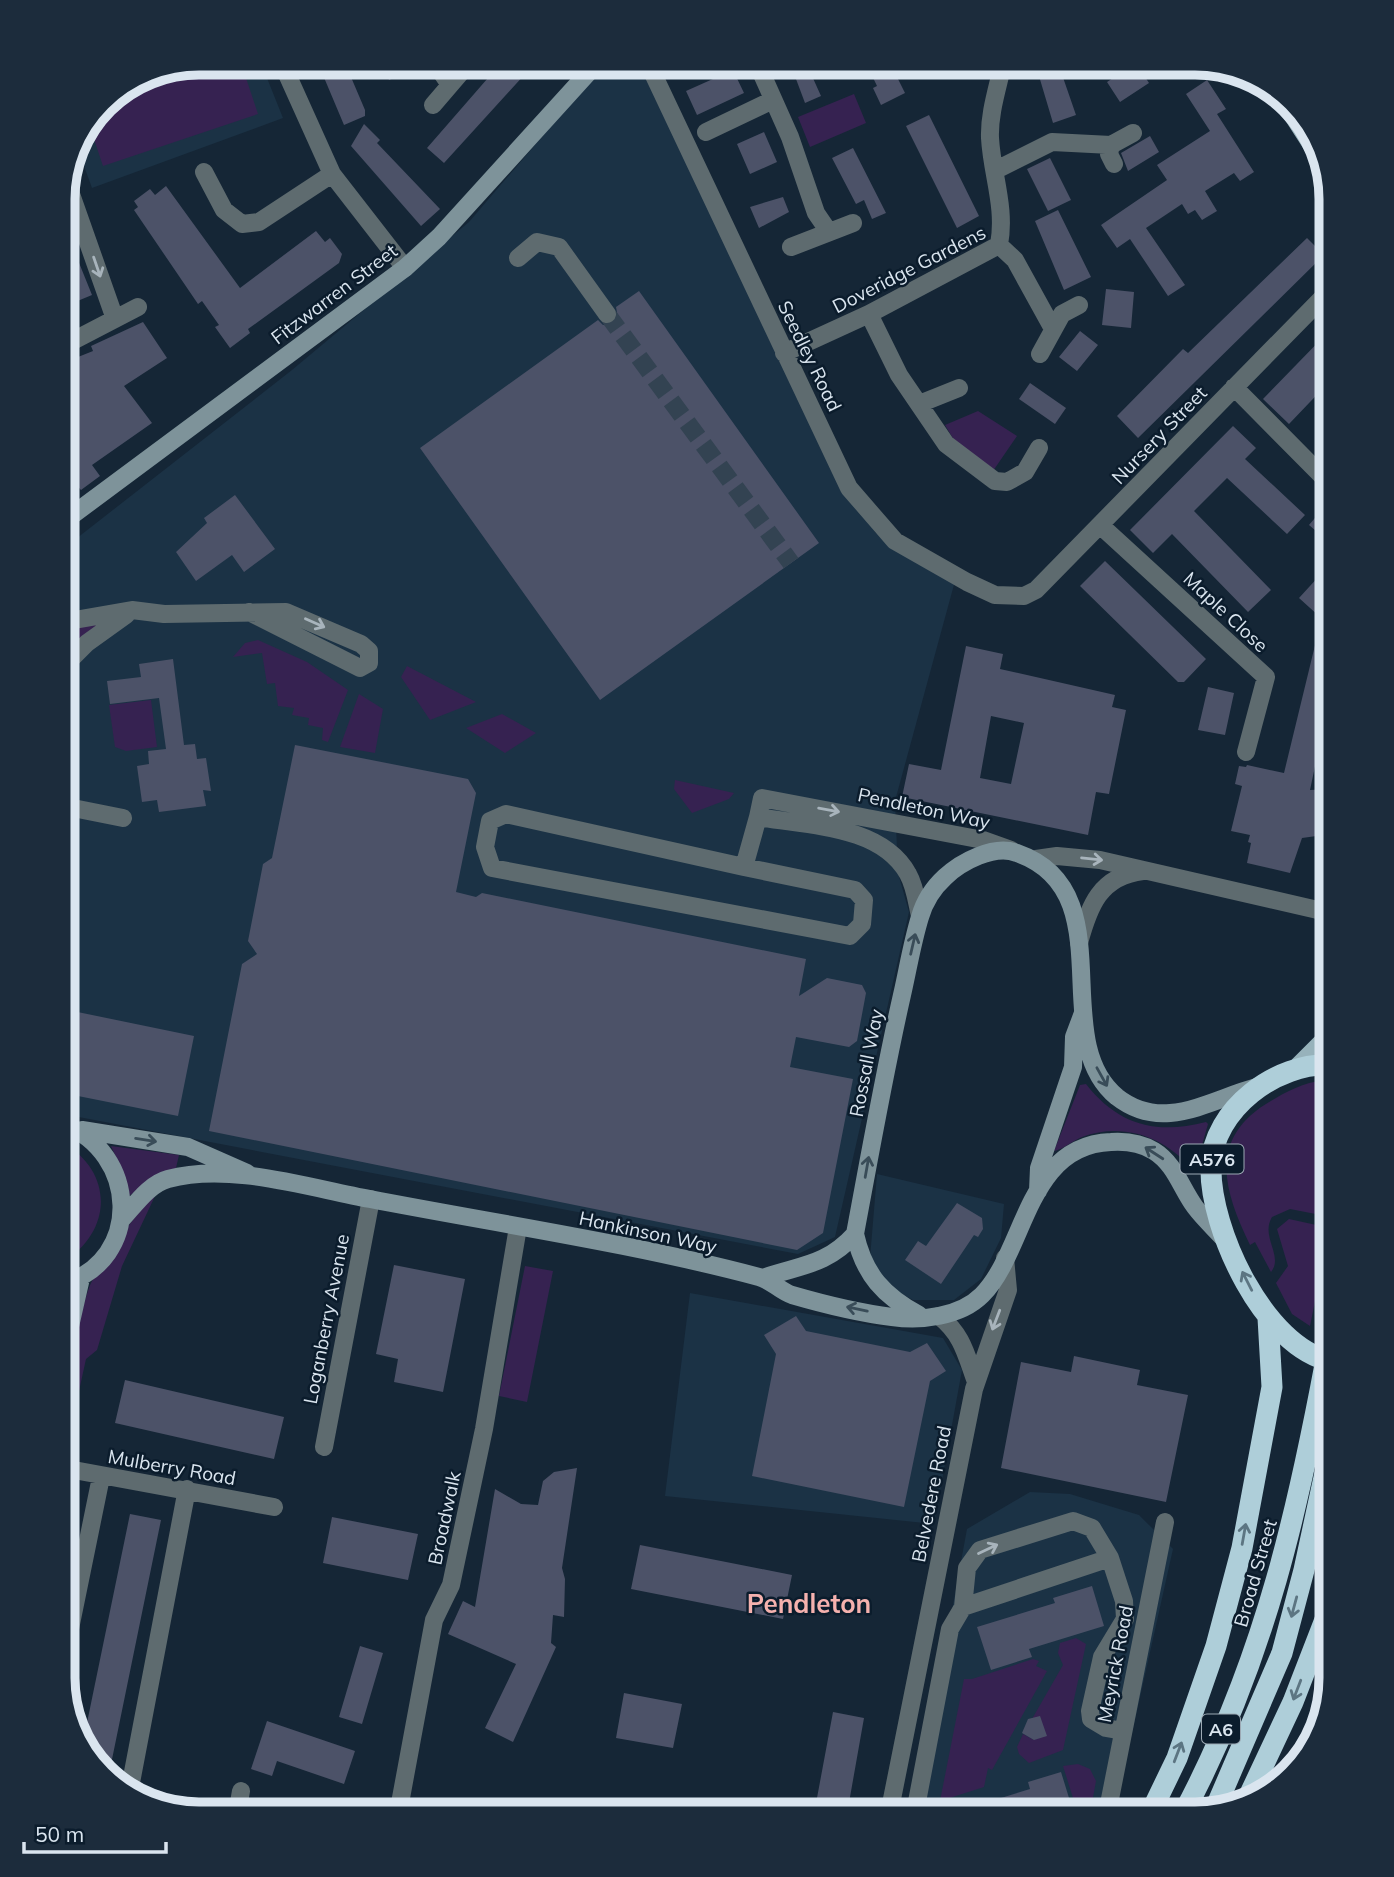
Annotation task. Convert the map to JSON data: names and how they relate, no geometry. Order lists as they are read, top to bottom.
{
  "streets": {
    "highway": ["A576", "Broad Street", "A6"],
    "street": [
      "Doveridge Gardens",
      "Fitzwarren Street",
      "Seedley Road",
      "Nursery Street",
      "Maple Close",
      "Pendleton Way",
      "Rossall Way",
      "Hankinson Way",
      "Loganberry Avenue",
      "Mulberry Road",
      "Belvedere Road",
      "Broadwalk",
      "Meyrick Road"
    ]
  },
  "crossings": [
    ["Doveridge Gardens", "Seedley Road"],
    ["Seedley Road", "Nursery Street"],
    ["Nursery Street", "Maple Close"],
    ["Pendleton Way", "Rossall Way"],
    ["Hankinson Way", "Loganberry Avenue"],
    ["Hankinson Way", "Belvedere Road"],
    ["Hankinson Way", "Broadwalk"]
  ],
  "one_way": ["Pendleton Way", "Rossall Way"],
  "districts": ["Pendleton"],
  "scale_bar": "50 m"
}
